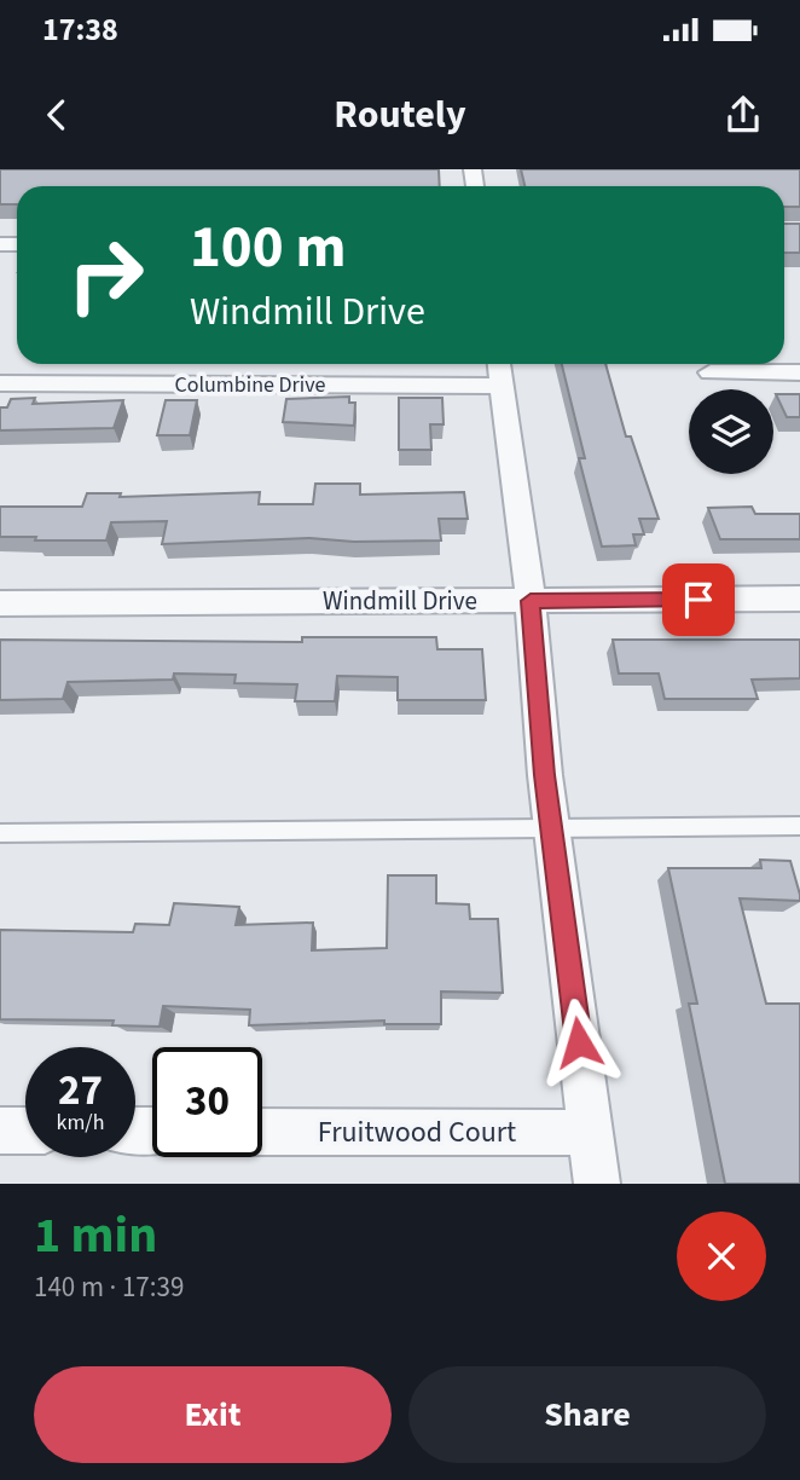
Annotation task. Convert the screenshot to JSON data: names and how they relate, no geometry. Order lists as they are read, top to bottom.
{
  "streets": {
    "street": ["Columbine Drive", "Windmill Drive", "Fruitwood Court"]
  },
  "page": {
    "status": "17:38",
    "header": "Routely",
    "turn": ["100 m", "Windmill Drive"],
    "speed": "27 km/h",
    "limit": "30",
    "heading": ["1 min", "140 m · 17:39"],
    "buttons": ["Exit", "Share"]
  }
}
